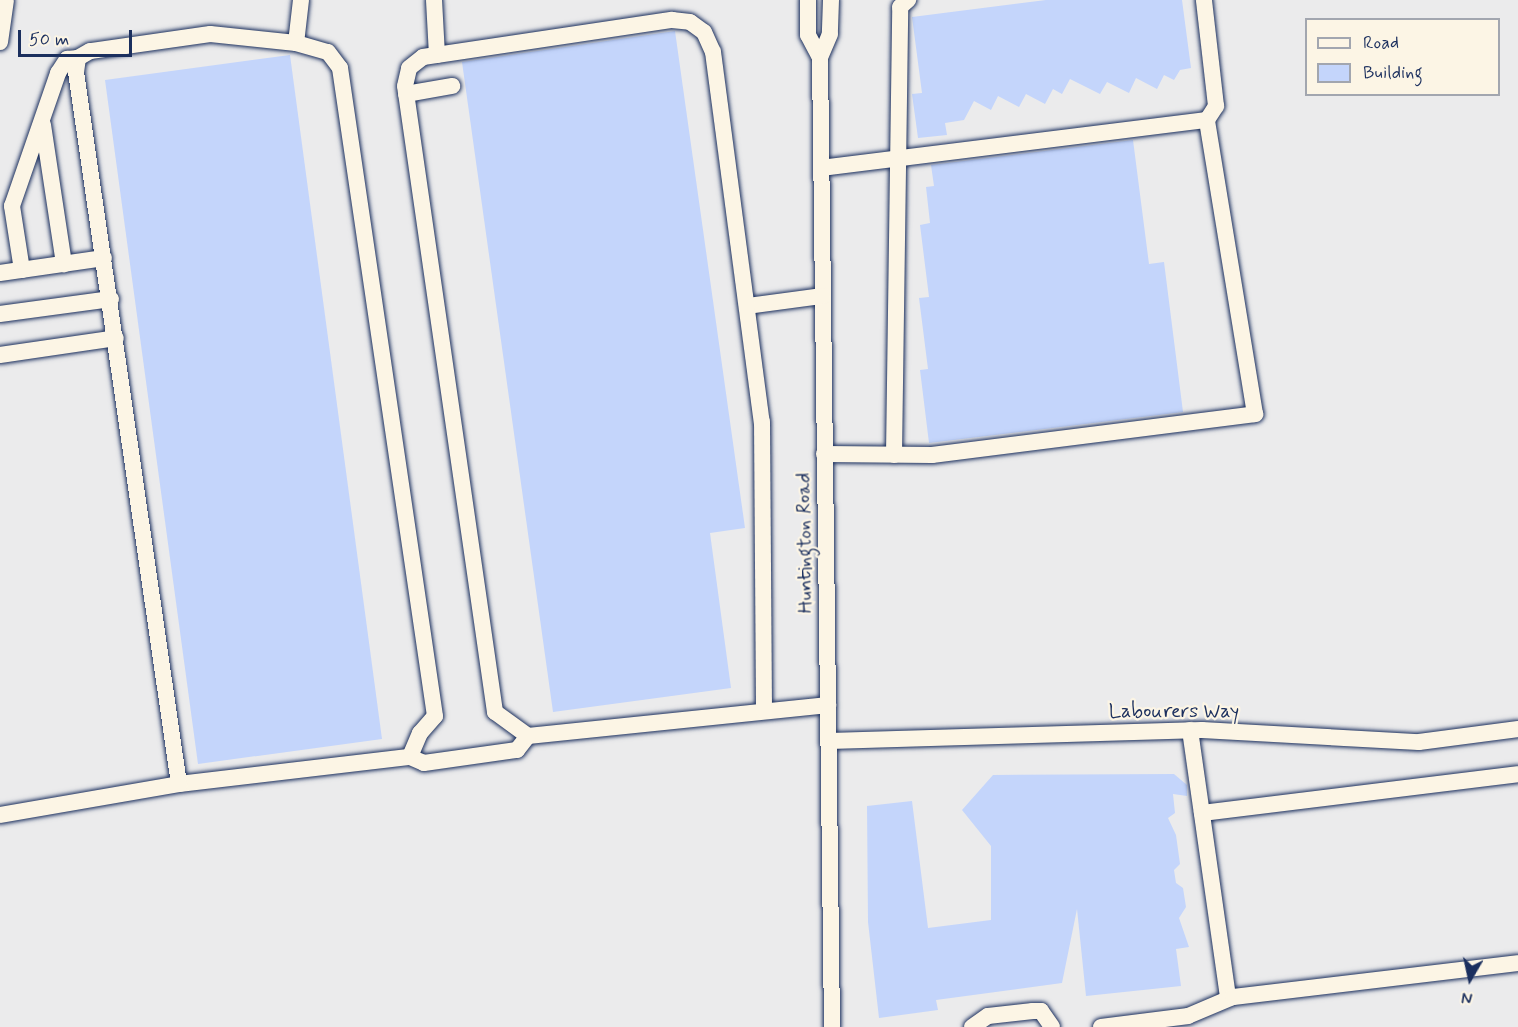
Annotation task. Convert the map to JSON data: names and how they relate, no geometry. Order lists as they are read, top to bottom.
{
  "streets": {
    "street": ["Huntington Road", "Labourers Way"]
  },
  "crossings": [
    ["Huntington Road", "Labourers Way"]
  ],
  "legend": ["Road", "Building"],
  "scale_bar": "50 m",
  "north": "bottom"
}
